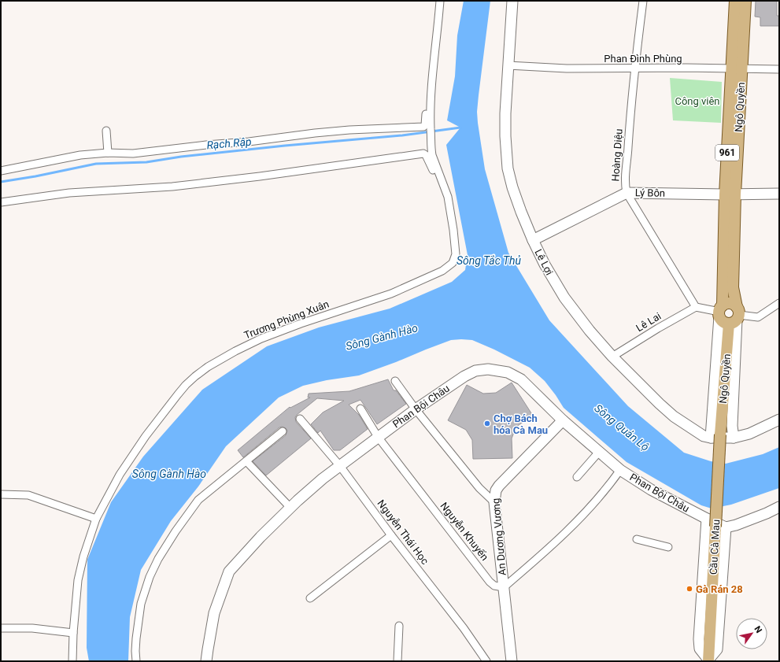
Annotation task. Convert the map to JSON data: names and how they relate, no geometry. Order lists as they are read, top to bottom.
{
  "streets": {
    "main road": ["Ngô Quyền", "Cầu Cà Mau"],
    "street": [
      "Phan Đình Phùng",
      "Hoàng Diệu",
      "Lý Bôn",
      "Lê Lợi",
      "Trương Phùng Xuân",
      "Lê Lai",
      "Phan Bội Châu",
      "Nguyễn Khuyến",
      "Nguyễn Thái Học",
      "An Dương Vương"
    ]
  },
  "crossings": [
    ["Phan Đình Phùng", "Ngô Quyền"],
    ["Phan Đình Phùng", "Hoàng Diệu"],
    ["Phan Đình Phùng", "Lê Lợi"],
    ["Ngô Quyền", "Lý Bôn"],
    ["Ngô Quyền", "Lê Lợi"],
    ["Ngô Quyền", "Cầu Cà Mau"],
    ["Hoàng Diệu", "Lý Bôn"],
    ["Hoàng Diệu", "Lê Lai"],
    ["Lý Bôn", "Lê Lợi"],
    ["Lê Lợi", "Lê Lai"],
    ["Lê Lợi", "Cầu Cà Mau"],
    ["Phan Bội Châu", "Nguyễn Khuyến"],
    ["Phan Bội Châu", "Nguyễn Thái Học"],
    ["Phan Bội Châu", "An Dương Vương"],
    ["Phan Bội Châu", "Cầu Cà Mau"],
    ["Nguyễn Khuyến", "An Dương Vương"]
  ],
  "water": [
    "Rạch Rập",
    "Sông Tắc Thủ",
    "Sông Gành Hào",
    "Sông Quản Lộ"
  ],
  "parks": ["Công viên"],
  "places": ["Chợ Bách hóa Cà Mau", "Gà Rán 28"],
  "north": "top right"
}
